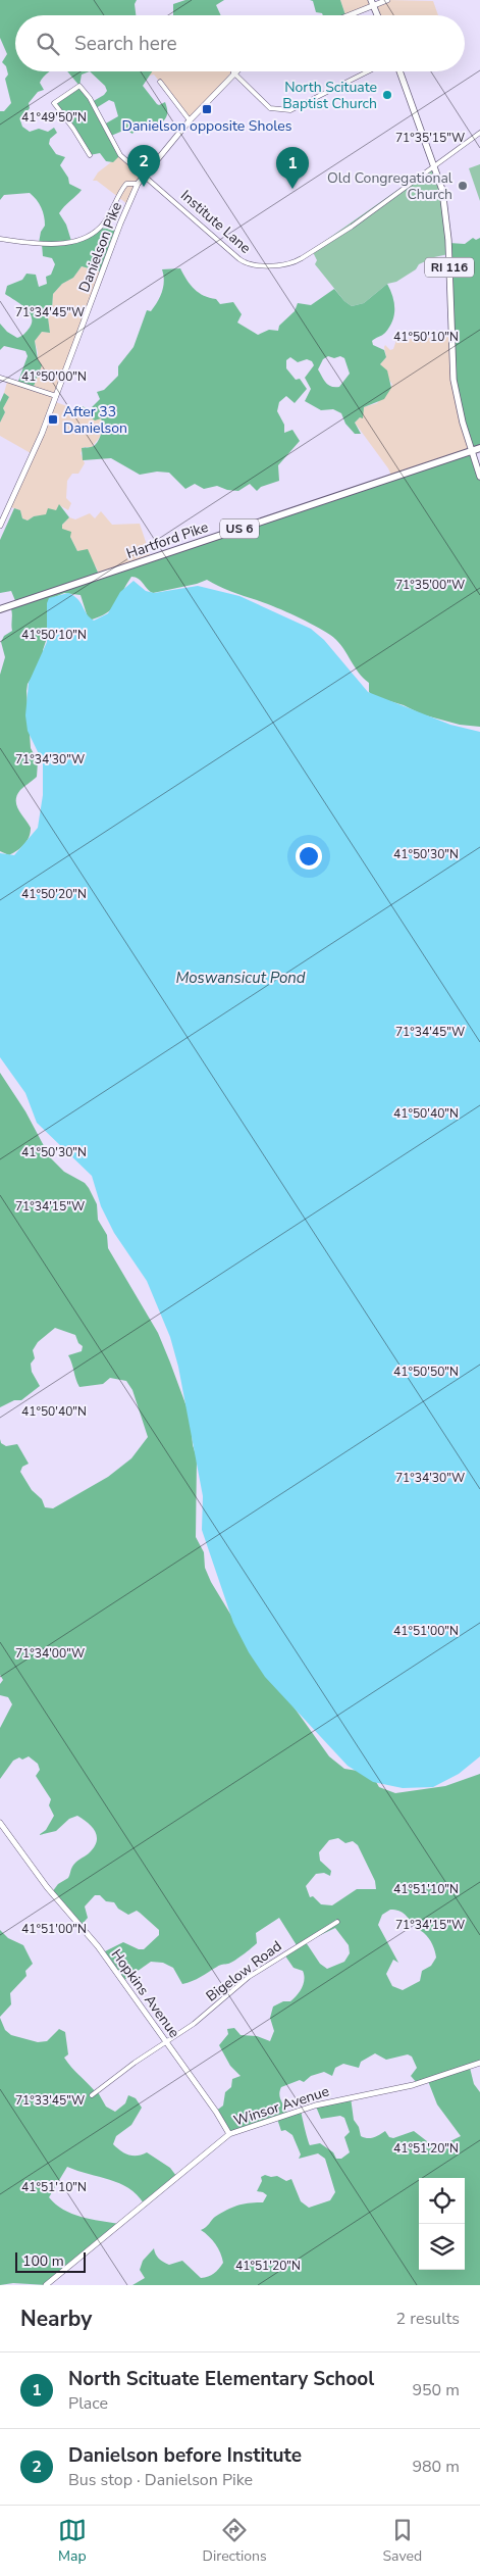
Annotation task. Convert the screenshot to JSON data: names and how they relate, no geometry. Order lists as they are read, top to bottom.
{
  "streets": {
    "highway": ["US 6", "Hartford Pike"],
    "main road": ["RI 116"],
    "street": [
      "Institute Lane",
      "Danielson Pike",
      "Bigelow Road",
      "Hopkins Avenue",
      "Winsor Avenue"
    ]
  },
  "crossings": [
    ["Institute Lane", "Danielson Pike"],
    ["Institute Lane", "RI 116"],
    ["RI 116", "Hartford Pike"],
    ["Bigelow Road", "Hopkins Avenue"],
    ["Hopkins Avenue", "Winsor Avenue"]
  ],
  "water": ["Moswansicut Pond"],
  "places": {
    "other": ["North Scituate Baptist Church", "Old Congregational Church"],
    "transit": ["Danielson opposite Sholes", "After 33 Danielson"]
  },
  "scale_bar": "100 m",
  "page": {
    "search": "Search here",
    "pins": ["2", "1"],
    "scale": "100 m",
    "heading": ["Nearby", "2 results"],
    "list": [
      {
        "mark": "1",
        "name": "North Scituate Elementary School",
        "note": "Place",
        "value": "950 m"
      },
      {
        "mark": "2",
        "name": "Danielson before Institute",
        "note": "Bus stop · Danielson Pike",
        "value": "980 m"
      }
    ],
    "nav": ["Map", "Directions", "Saved"]
  },
  "coordinates": [
    "41°49'50\"N",
    "71°35'15\"W",
    "71°34'45\"W",
    "41°50'10\"N",
    "41°50'00\"N",
    "71°35'00\"W",
    "71°34'30\"W",
    "41°50'30\"N",
    "41°50'20\"N",
    "41°50'40\"N",
    "71°34'15\"W",
    "41°50'50\"N",
    "41°51'00\"N",
    "71°34'00\"W",
    "41°51'10\"N",
    "71°33'45\"W",
    "41°51'20\"N"
  ]
}
